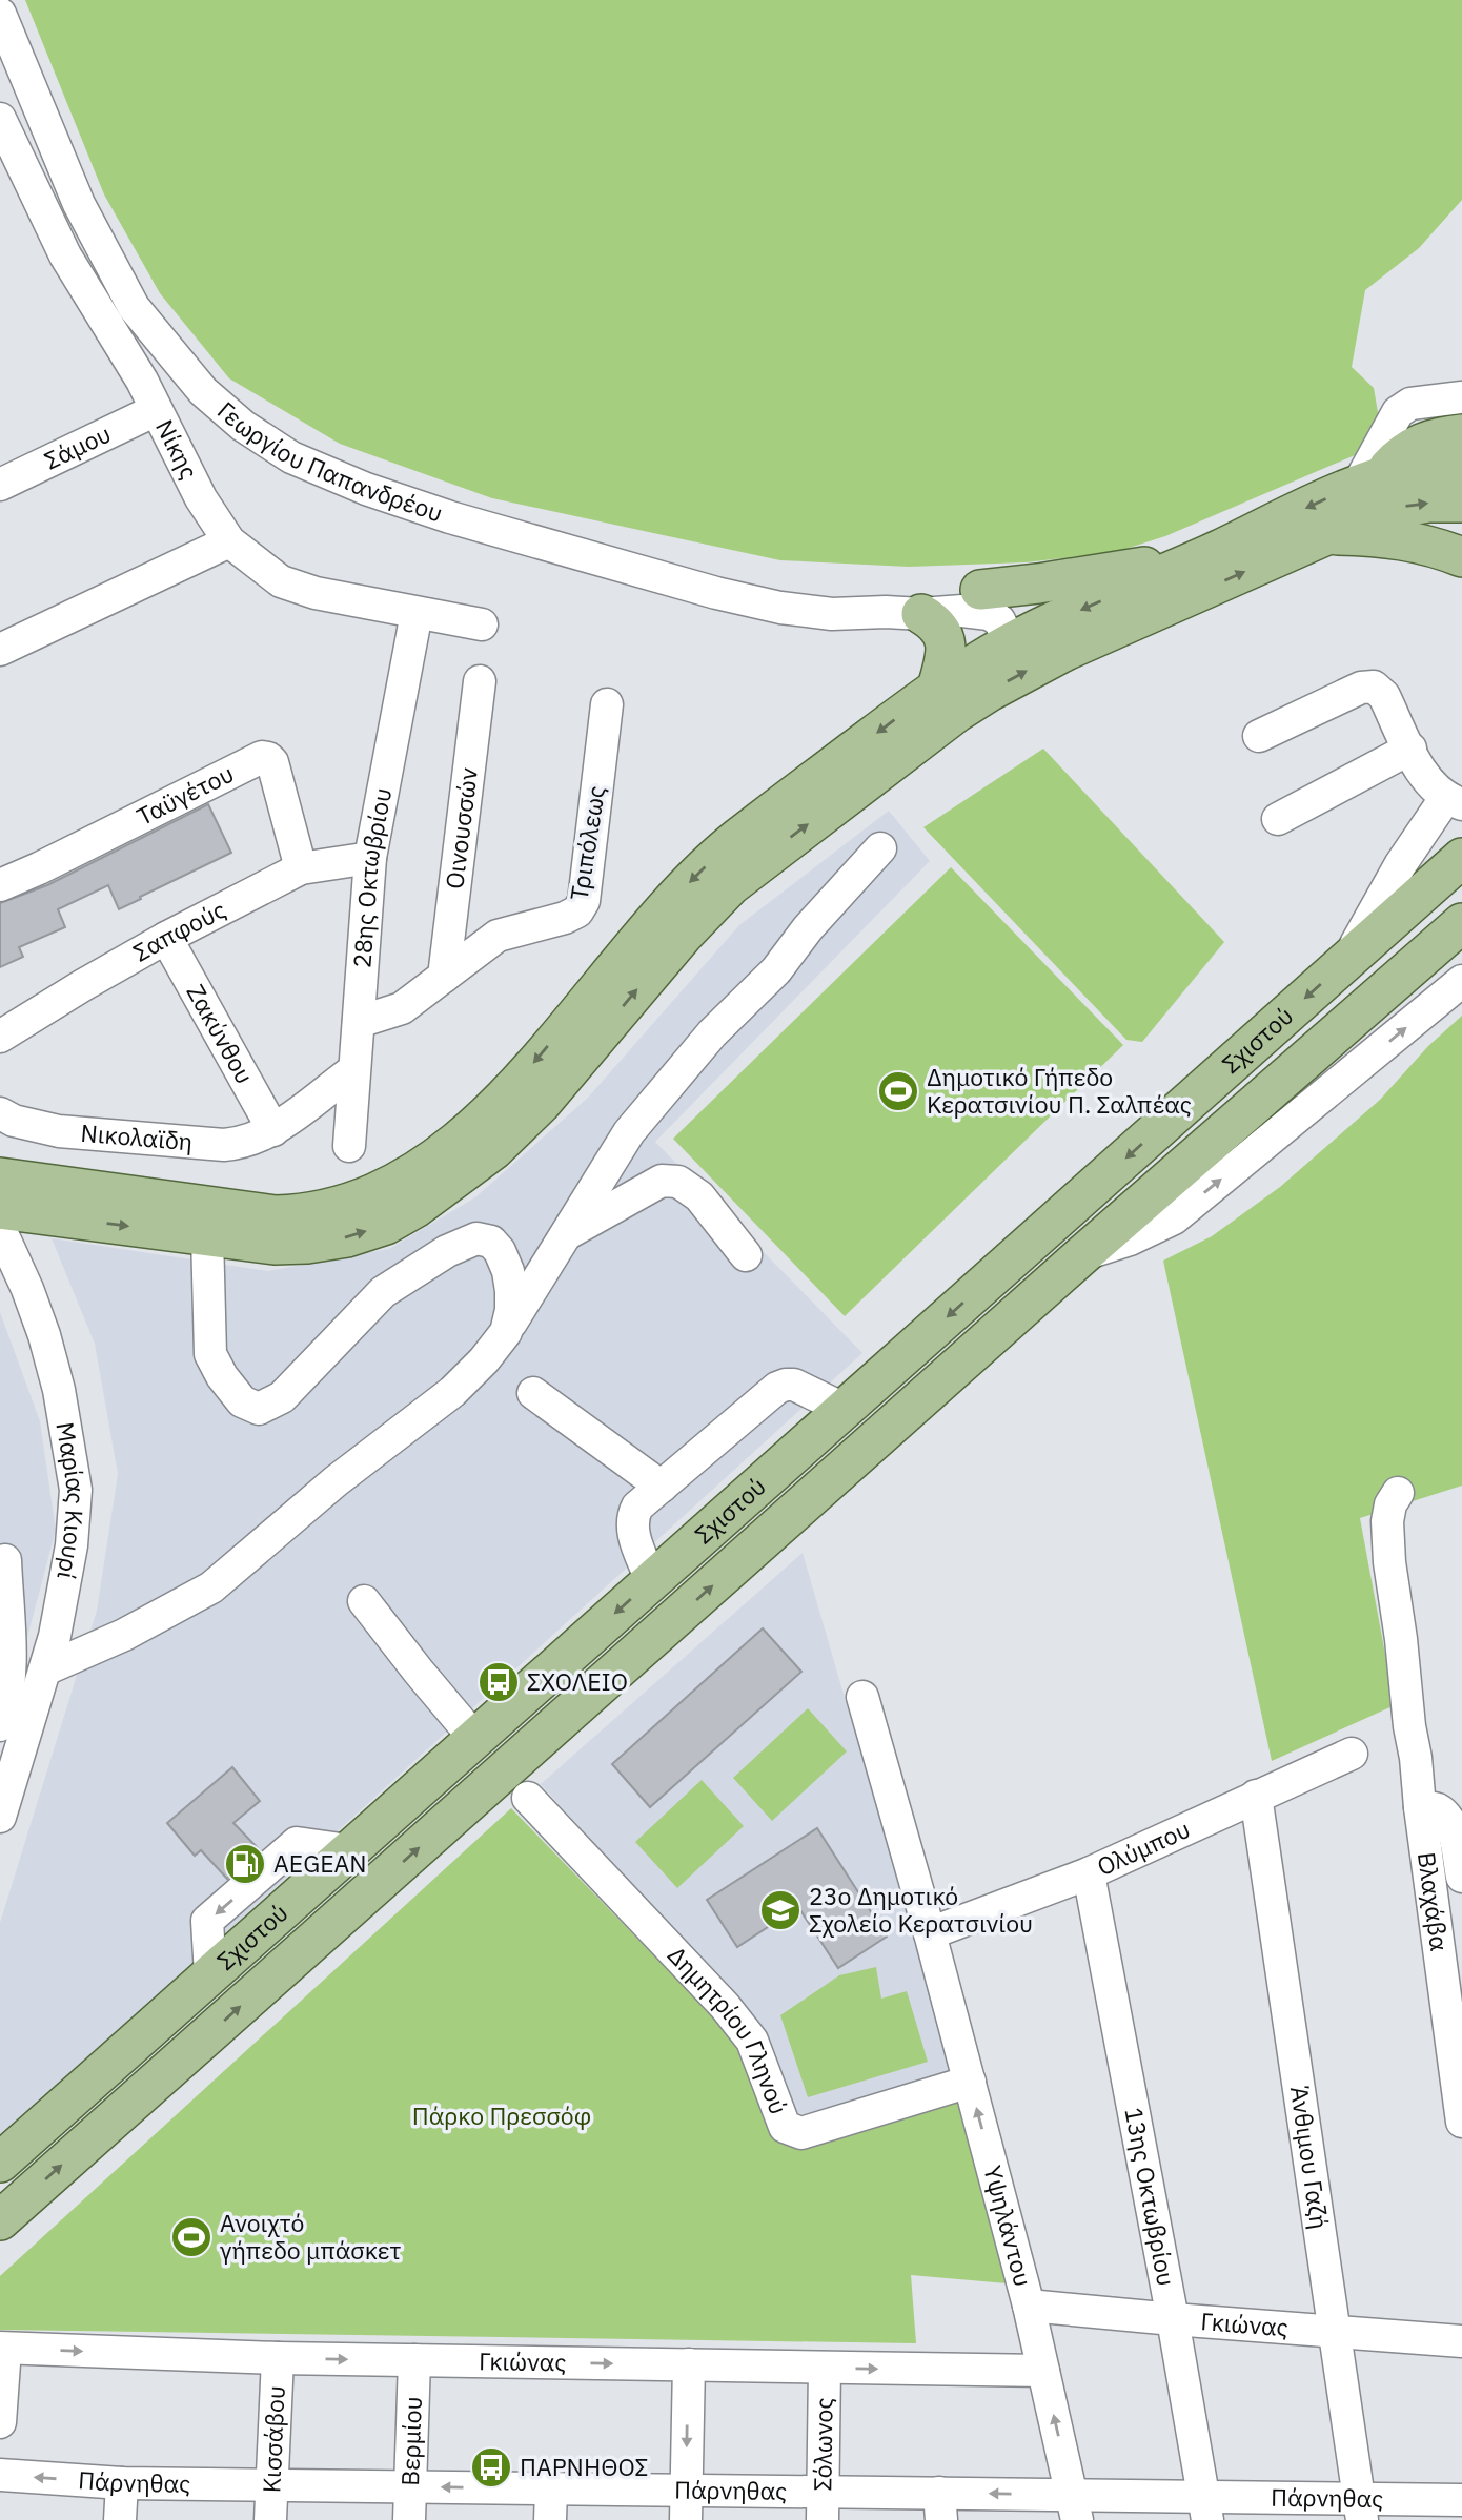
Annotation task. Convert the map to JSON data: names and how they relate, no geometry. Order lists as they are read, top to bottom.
{
  "streets": {
    "main road": ["Σχιστού"],
    "street": [
      "Σάμου",
      "Νίκης",
      "Γεωργίου Παπανδρέου",
      "Ταϋγέτου",
      "Οινουσσών",
      "Τριπόλεως",
      "28ης Οκτωβρίου",
      "Σαπφούς",
      "Ζακύνθου",
      "Νικολαϊδη",
      "Μαρίας Κιουρί",
      "Ολύμπου",
      "Βλαχάβα",
      "Δημητρίου Γληνού",
      "Άνθιμου Γαζή",
      "13ης Οκτωβρίου",
      "Υψηλάντου",
      "Γκιώνας",
      "Κισσάβου",
      "Βερμίου",
      "Σόλωνος",
      "Πάρνηθας"
    ]
  },
  "crossings": [
    ["Σάμου", "Νίκης"],
    ["Νίκης", "28ης Οκτωβρίου"],
    ["Ταϋγέτου", "Σαπφούς"],
    ["Οινουσσών", "Τριπόλεως"],
    ["Τριπόλεως", "28ης Οκτωβρίου"],
    ["28ης Οκτωβρίου", "Σαπφούς"],
    ["Σαπφούς", "Ζακύνθου"],
    ["Ζακύνθου", "Νικολαϊδη"],
    ["Ολύμπου", "Άνθιμου Γαζή"],
    ["Ολύμπου", "13ης Οκτωβρίου"],
    ["Ολύμπου", "Υψηλάντου"],
    ["Δημητρίου Γληνού", "Υψηλάντου"],
    ["Άνθιμου Γαζή", "Γκιώνας"],
    ["Άνθιμου Γαζή", "Πάρνηθας"],
    ["13ης Οκτωβρίου", "Γκιώνας"],
    ["13ης Οκτωβρίου", "Πάρνηθας"],
    ["Υψηλάντου", "Γκιώνας"],
    ["Υψηλάντου", "Πάρνηθας"],
    ["Γκιώνας", "Κισσάβου"],
    ["Γκιώνας", "Βερμίου"],
    ["Γκιώνας", "Σόλωνος"],
    ["Κισσάβου", "Πάρνηθας"],
    ["Βερμίου", "Πάρνηθας"],
    ["Σόλωνος", "Πάρνηθας"]
  ],
  "one_way": ["Υψηλάντου", "Γκιώνας"],
  "parks": ["Πάρκο Πρεσσόφ"],
  "places": {
    "sports": ["Δημοτικό Γήπεδο Κερατσινίου Π. Σαλπέας", "Ανοιχτό γήπεδο μπάσκετ"],
    "bus stop": ["ΣΧΟΛΕΙΟ", "ΠΑΡΝΗΘΟΣ"],
    "fuel station": ["AEGEAN"],
    "school or university": ["23o Δημοτικό Σχολείο Κερατσινίου"]
  }
}
